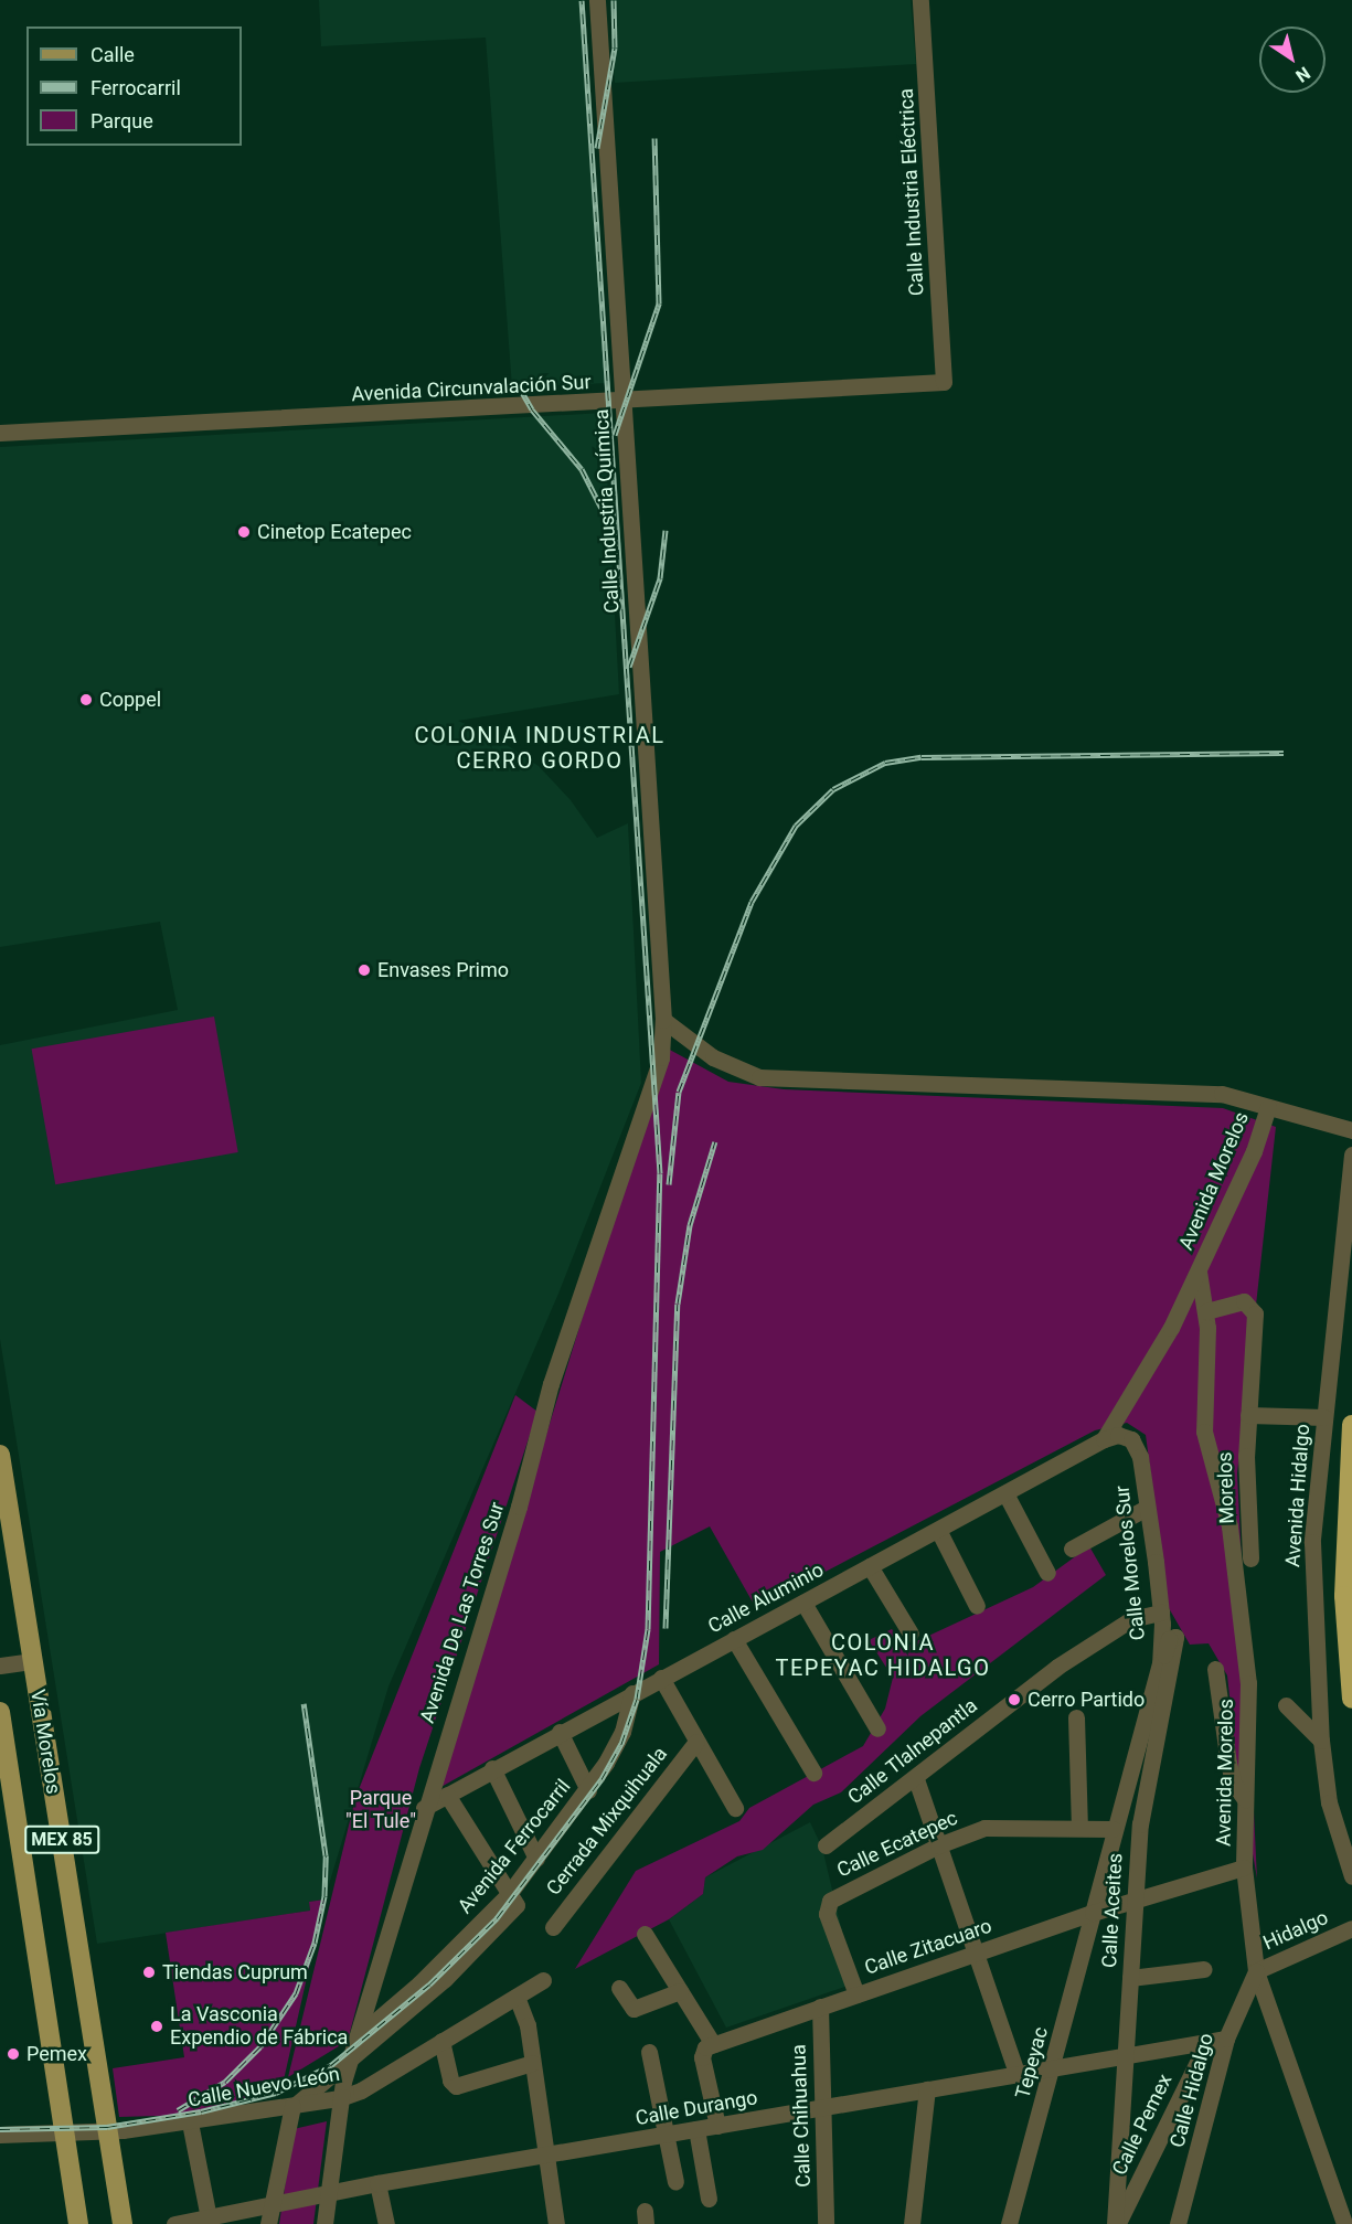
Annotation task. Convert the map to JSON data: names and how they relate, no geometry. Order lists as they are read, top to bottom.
{
  "streets": {
    "main road": ["Vía Morelos", "MEX 85"],
    "street": [
      "Calle Industria Eléctrica",
      "Avenida Circunvalación Sur",
      "Calle Industria Química",
      "Avenida Morelos",
      "Morelos",
      "Avenida Hidalgo",
      "Calle Morelos Sur",
      "Calle Aluminio",
      "Avenida De Las Torres Sur",
      "Calle Tlalnepantla",
      "Cerrada Mixquihuala",
      "Calle Ecatepec",
      "Avenida Ferrocarril",
      "Calle Aceites",
      "Hidalgo",
      "Calle Zitacuaro",
      "Tepeyac",
      "Calle Nuevo León",
      "Calle Hidalgo",
      "Calle Durango",
      "Calle Chihuahua",
      "Calle Pemex"
    ]
  },
  "crossings": [
    ["Calle Industria Eléctrica", "Avenida Circunvalación Sur"],
    ["Avenida Circunvalación Sur", "Calle Industria Química"],
    ["Calle Industria Química", "Avenida De Las Torres Sur"],
    ["Avenida Morelos", "Morelos"],
    ["Avenida Morelos", "Calle Morelos Sur"],
    ["Avenida Morelos", "Calle Aluminio"],
    ["Avenida Morelos", "Hidalgo"],
    ["Avenida Morelos", "Calle Zitacuaro"],
    ["Avenida Morelos", "Calle Hidalgo"],
    ["Calle Morelos Sur", "Calle Aluminio"],
    ["Calle Morelos Sur", "Calle Tlalnepantla"],
    ["Calle Morelos Sur", "Calle Ecatepec"],
    ["Calle Morelos Sur", "Calle Aceites"],
    ["Calle Morelos Sur", "Calle Zitacuaro"],
    ["Calle Morelos Sur", "Tepeyac"],
    ["Calle Aluminio", "Avenida De Las Torres Sur"],
    ["Calle Aluminio", "Avenida Ferrocarril"],
    ["Avenida De Las Torres Sur", "Avenida Ferrocarril"],
    ["Avenida De Las Torres Sur", "Calle Nuevo León"],
    ["Avenida De Las Torres Sur", "Calle Durango"],
    ["Vía Morelos", "Calle Nuevo León"],
    ["Calle Ecatepec", "Calle Zitacuaro"],
    ["Avenida Ferrocarril", "Calle Nuevo León"],
    ["Calle Aceites", "Calle Zitacuaro"],
    ["Calle Aceites", "Calle Durango"],
    ["Calle Aceites", "Calle Pemex"],
    ["Hidalgo", "Calle Hidalgo"],
    ["Calle Zitacuaro", "Tepeyac"],
    ["Calle Zitacuaro", "Calle Chihuahua"],
    ["Tepeyac", "Calle Durango"],
    ["Calle Hidalgo", "Calle Durango"],
    ["Calle Durango", "Calle Chihuahua"],
    ["Calle Durango", "Calle Pemex"]
  ],
  "districts": ["COLONIA INDUSTRIAL CERRO GORDO", "COLONIA TEPEYAC HIDALGO"],
  "parks": ["Parque \"El Tule\""],
  "places": [
    "Cinetop Ecatepec",
    "Coppel",
    "Envases Primo",
    "Cerro Partido",
    "Tiendas Cuprum",
    "La Vasconia Expendio de Fábrica",
    "Pemex"
  ],
  "legend": ["Calle", "Ferrocarril", "Parque"],
  "north": "bottom right"
}
